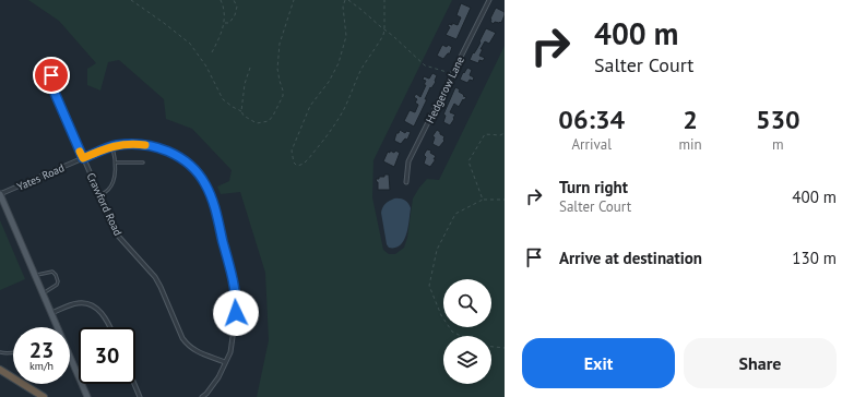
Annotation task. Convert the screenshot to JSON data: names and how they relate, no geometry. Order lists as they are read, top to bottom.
{
  "streets": {
    "street": ["Hedgerow Lane", "Yates Road", "Crawford Road"]
  },
  "crossings": [
    ["Yates Road", "Crawford Road"]
  ],
  "page": {
    "turn": ["400 m", "Salter Court"],
    "eta": [
      "06:34",
      "Arrival",
      "2",
      "min",
      "530",
      "m"
    ],
    "list": [
      {
        "name": "Turn right",
        "note": "Salter Court",
        "value": "400 m"
      },
      {
        "name": "Arrive at destination",
        "value": "130 m"
      }
    ],
    "speed": "23 km/h",
    "limit": "30",
    "buttons": ["Exit", "Share"]
  }
}
